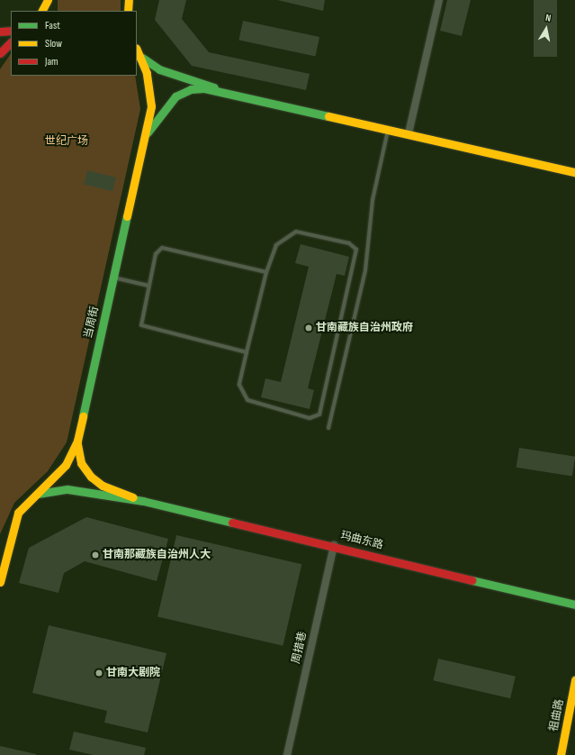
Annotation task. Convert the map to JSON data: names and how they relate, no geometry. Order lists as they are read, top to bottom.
{
  "streets": {
    "street": [
      "当周街",
      "玛曲东路",
      "周措巷",
      "祖曲路"
    ]
  },
  "crossings": [
    ["玛曲东路", "周措巷"]
  ],
  "parks": ["世纪广场"],
  "places": ["甘南藏族自治州政府", "甘南那藏族自治州人大", "甘南大剧院"],
  "legend": ["Fast", "Slow", "Jam"],
  "north": "top"
}
